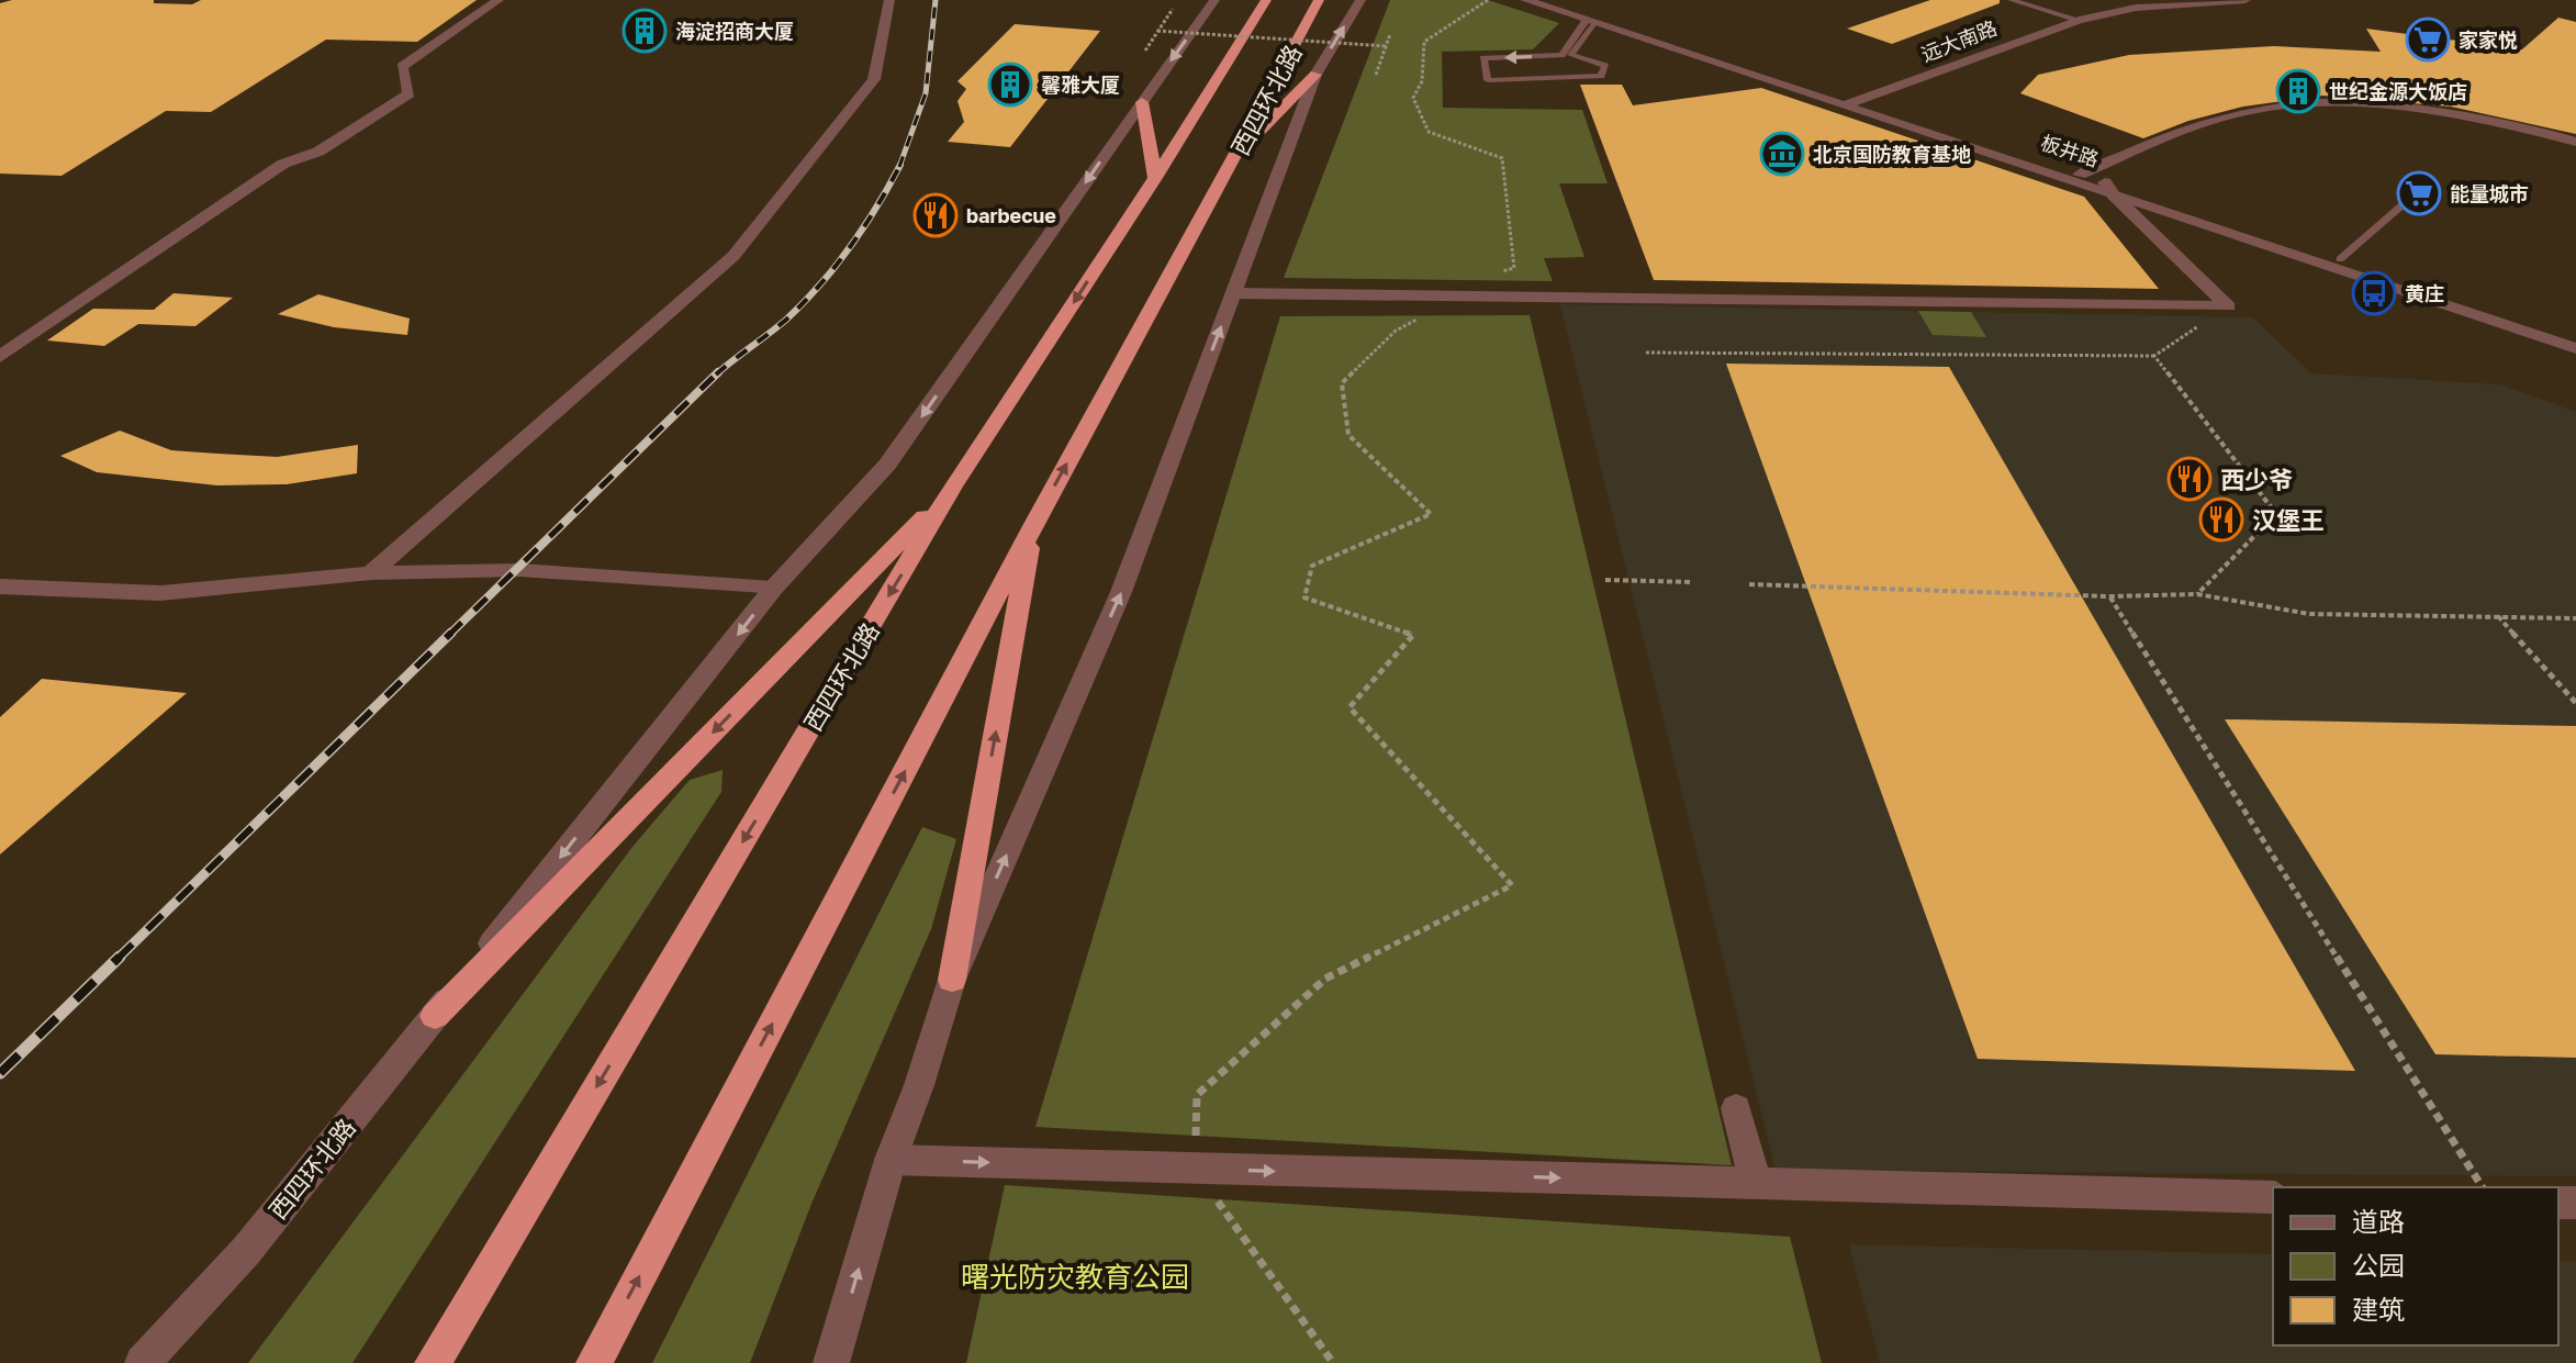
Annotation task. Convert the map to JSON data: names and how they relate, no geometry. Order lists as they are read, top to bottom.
{
  "streets": {
    "highway": ["西四环北路"],
    "street": ["远大南路", "板井路"]
  },
  "crossings": [
    ["远大南路", "板井路"]
  ],
  "parks": ["曙光防灾教育公园"],
  "places": {
    "building": ["海淀招商大厦", "馨雅大厦", "世纪金源大饭店"],
    "supermarket": ["家家悦", "能量城市"],
    "museum": ["北京国防教育基地"],
    "restaurant": ["barbecue", "西少爷", "汉堡王"],
    "bus stop": ["黄庄"]
  },
  "legend": ["道路", "公园", "建筑"]
}
